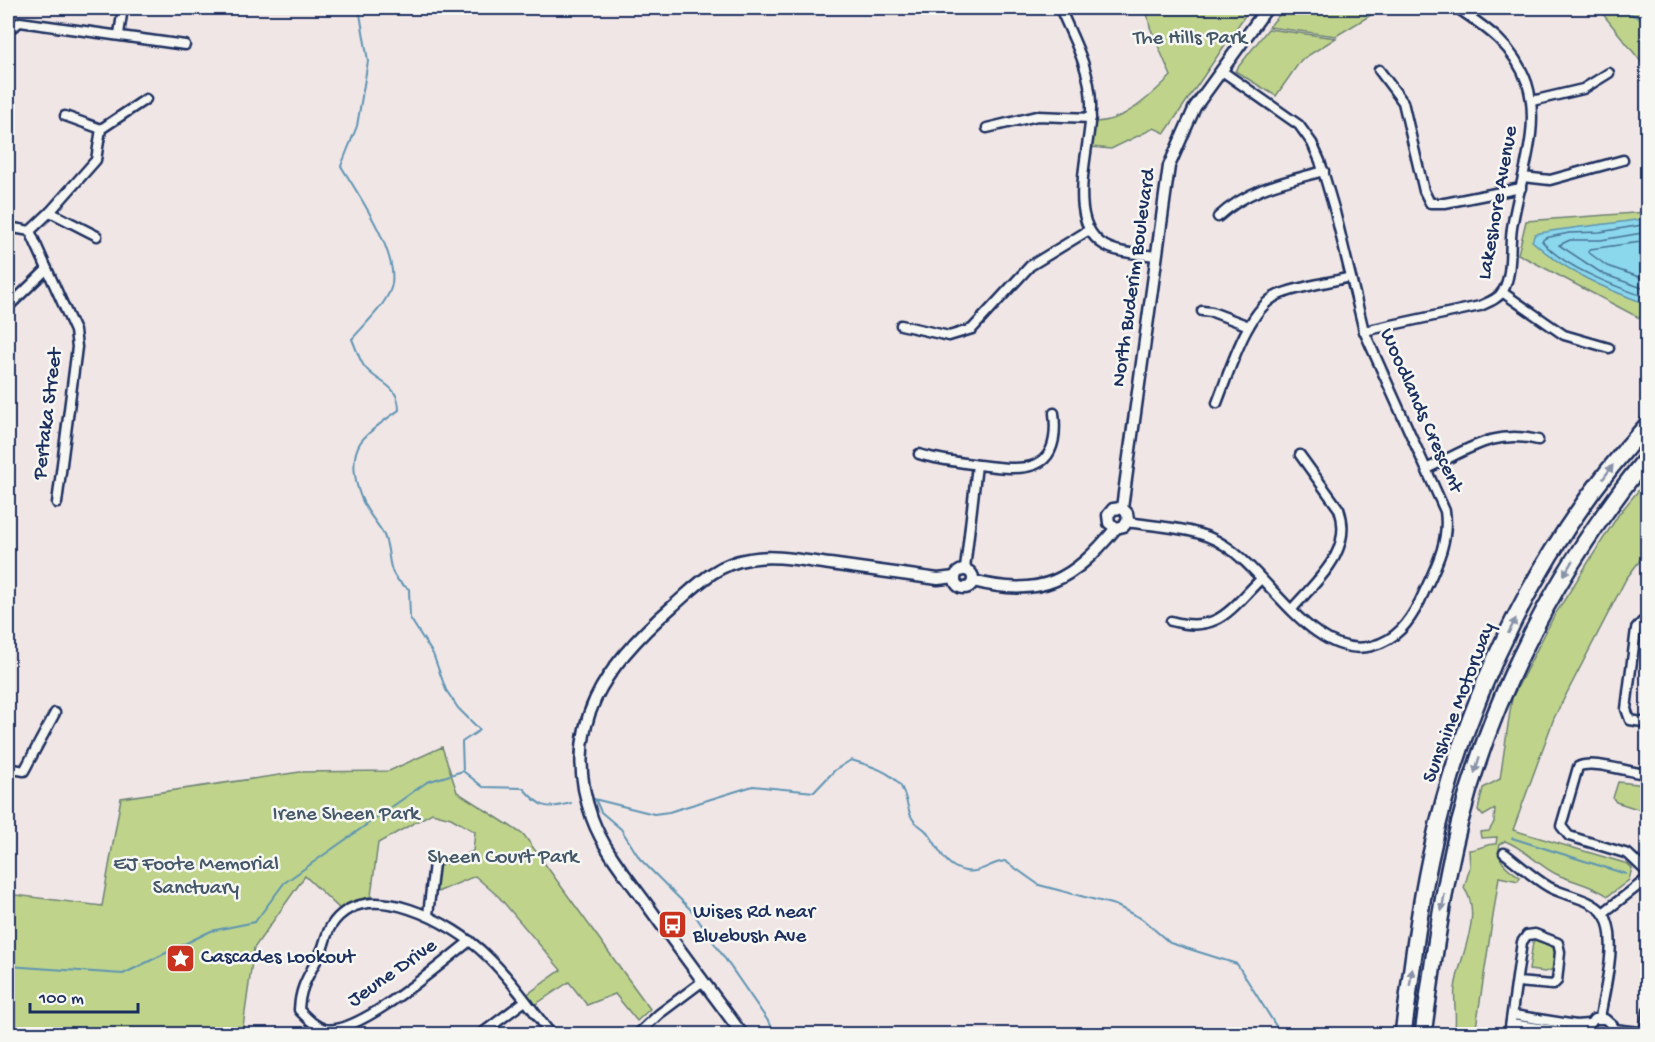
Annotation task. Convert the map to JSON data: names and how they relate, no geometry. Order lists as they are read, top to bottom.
{
  "streets": {
    "highway": ["Sunshine Motorway"],
    "street": [
      "Lakeshore Avenue",
      "North Buderim Boulevard",
      "Woodlands Crescent",
      "Pertaka Street",
      "Jeune Drive"
    ]
  },
  "crossings": [
    ["Lakeshore Avenue", "Woodlands Crescent"],
    ["North Buderim Boulevard", "Woodlands Crescent"]
  ],
  "parks": [
    "The Hills Park",
    "Irene Sheen Park",
    "Sheen Court Park",
    "EJ Foote Memorial Sanctuary"
  ],
  "places": {
    "bus stop": ["Wises Rd near Bluebush Ave"],
    "place": ["Cascades Lookout"]
  },
  "scale_bar": "100 m"
}
